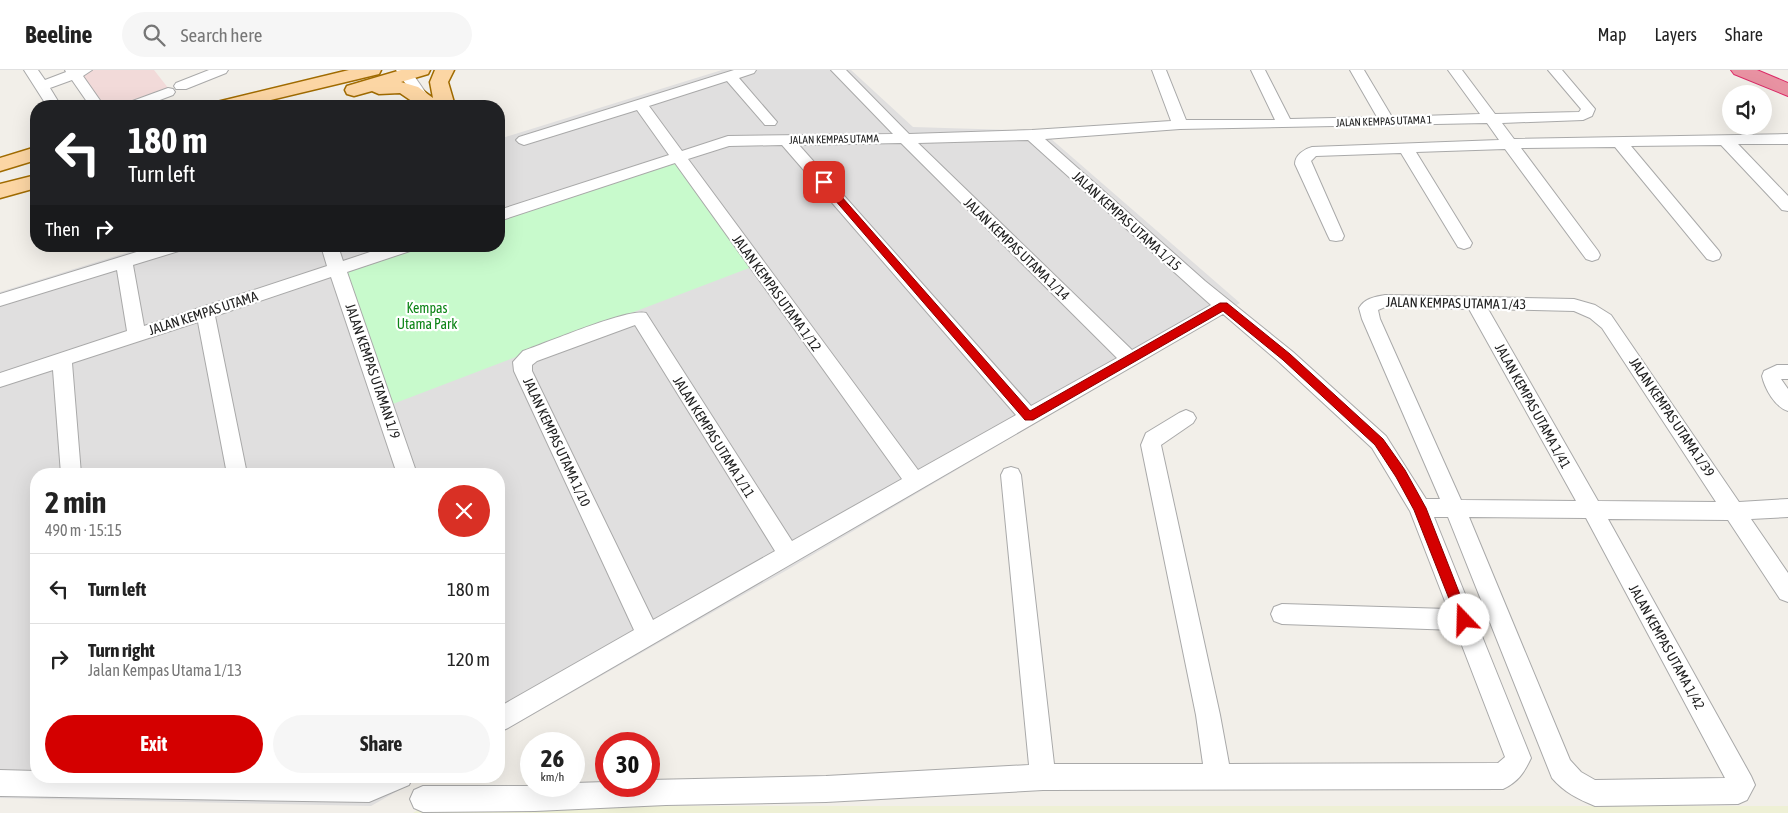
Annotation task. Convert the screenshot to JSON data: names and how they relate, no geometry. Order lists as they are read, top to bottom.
{
  "streets": {
    "street": [
      "JALAN KEMPAS UTAMA 1",
      "JALAN KEMPAS UTAMA",
      "JALAN KEMPAS UTAMA 1/15",
      "JALAN KEMPAS UTAMA 1/14",
      "JALAN KEMPAS UTAMA 1/12",
      "JALAN KEMPAS UTAMA 1/43",
      "JALAN KEMPAS UTAMAN 1/9",
      "JALAN KEMPAS UTAMA 1/41",
      "JALAN KEMPAS UTAMA 1/39",
      "JALAN KEMPAS UTAMA 1/11",
      "JALAN KEMPAS UTAMA 1/10",
      "JALAN KEMPAS UTAMA 1/42"
    ]
  },
  "crossings": [
    ["JALAN KEMPAS UTAMA 1", "JALAN KEMPAS UTAMA"],
    ["JALAN KEMPAS UTAMA", "JALAN KEMPAS UTAMA 1/15"],
    ["JALAN KEMPAS UTAMA", "JALAN KEMPAS UTAMA 1/14"],
    ["JALAN KEMPAS UTAMA", "JALAN KEMPAS UTAMA 1/12"],
    ["JALAN KEMPAS UTAMA", "JALAN KEMPAS UTAMAN 1/9"],
    ["JALAN KEMPAS UTAMA 1/43", "JALAN KEMPAS UTAMA 1/41"],
    ["JALAN KEMPAS UTAMA 1/43", "JALAN KEMPAS UTAMA 1/39"],
    ["JALAN KEMPAS UTAMA 1/43", "JALAN KEMPAS UTAMA 1/42"],
    ["JALAN KEMPAS UTAMA 1/41", "JALAN KEMPAS UTAMA 1/42"],
    ["JALAN KEMPAS UTAMA 1/11", "JALAN KEMPAS UTAMA 1/10"]
  ],
  "parks": ["Kempas Utama Park"],
  "page": {
    "header": "Beeline",
    "search": "Search here",
    "nav": ["Map", "Layers", "Share"],
    "turn": ["180 m", "Turn left"],
    "then": "Then",
    "heading": ["2 min", "490 m · 15:15"],
    "list": [
      {
        "name": "Turn left",
        "value": "180 m"
      },
      {
        "name": "Turn right",
        "note": "Jalan Kempas Utama 1/13",
        "value": "120 m"
      }
    ],
    "buttons": ["Exit", "Share"],
    "speed": "26 km/h",
    "limit": "30"
  }
}
